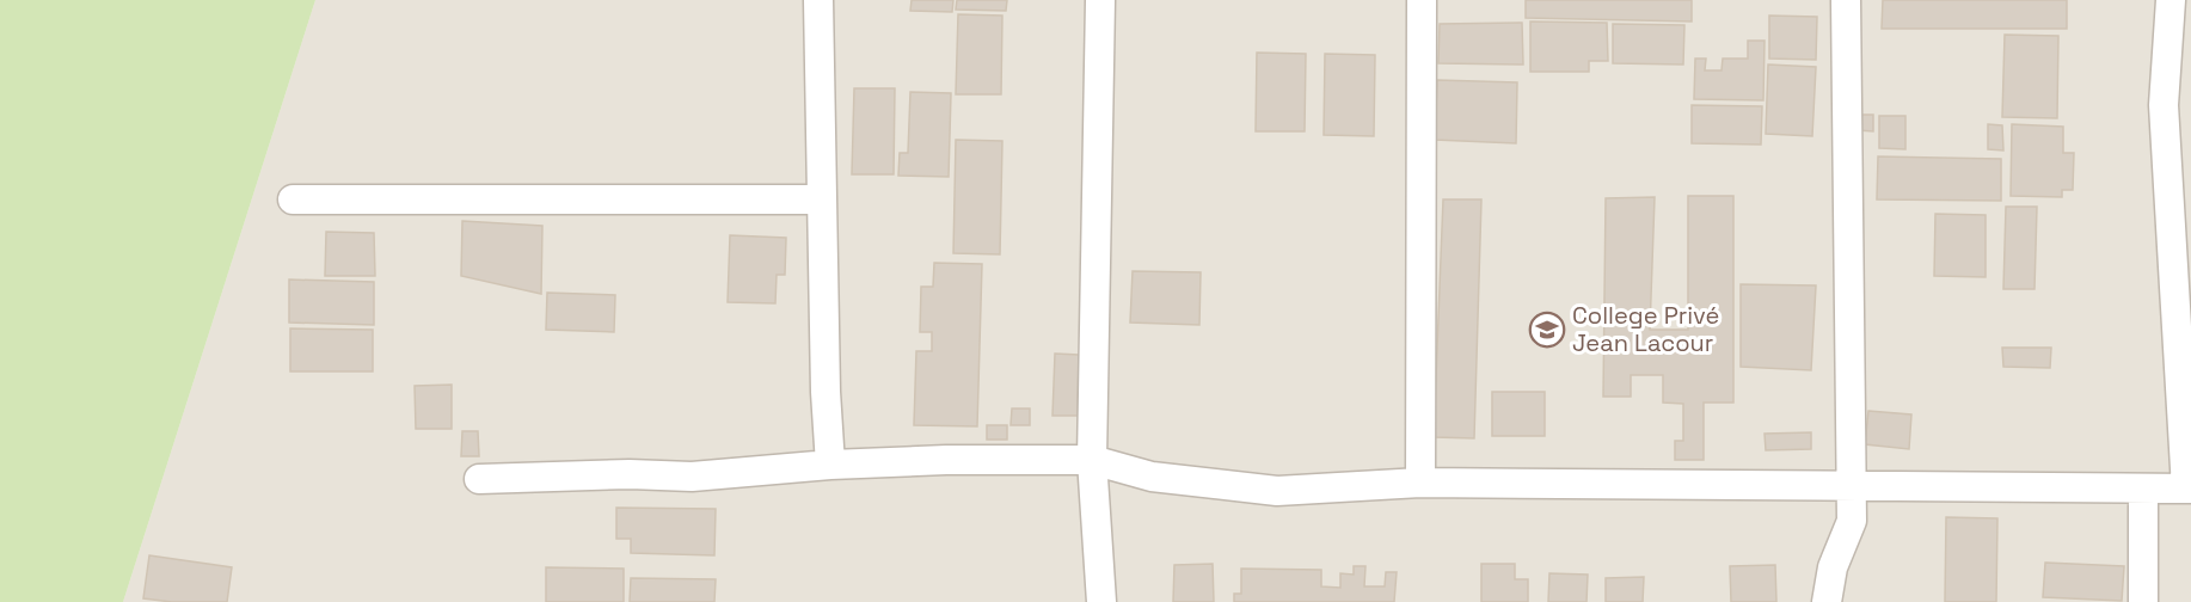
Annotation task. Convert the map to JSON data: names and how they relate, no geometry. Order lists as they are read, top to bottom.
{
  "places": {
    "school or university": ["College Privé Jean Lacour"]
  }
}
